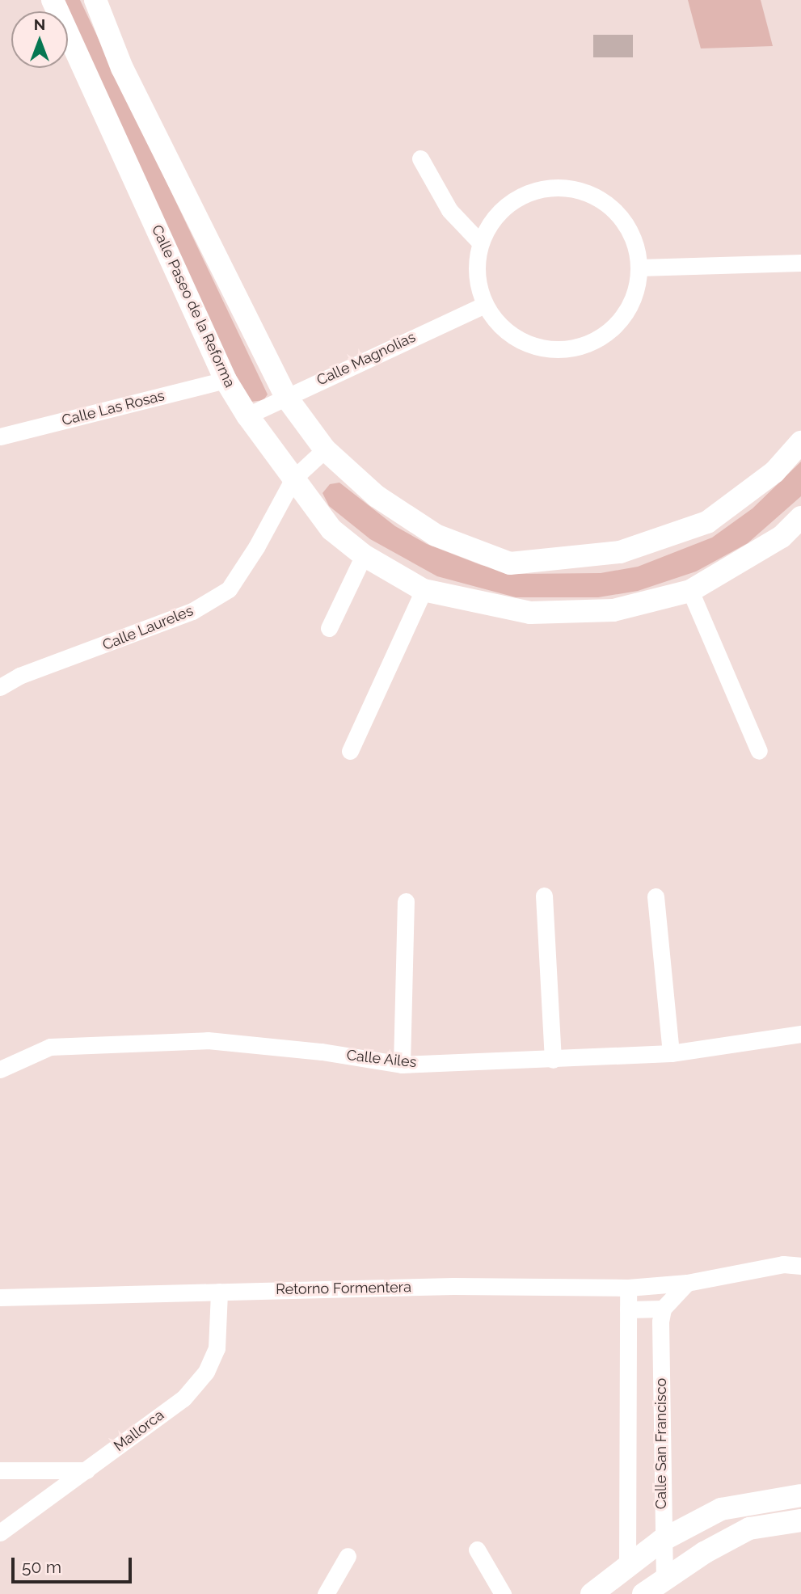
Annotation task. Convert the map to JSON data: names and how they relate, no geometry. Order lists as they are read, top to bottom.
{
  "streets": {
    "main road": ["Calle Paseo de la Reforma"],
    "street": [
      "Calle Magnolias",
      "Calle Las Rosas",
      "Calle Laureles",
      "Calle Ailes",
      "Retorno Formentera",
      "Mallorca",
      "Calle San Francisco"
    ]
  },
  "crossings": [
    ["Calle Paseo de la Reforma", "Calle Magnolias"],
    ["Calle Paseo de la Reforma", "Calle Las Rosas"],
    ["Calle Paseo de la Reforma", "Calle Laureles"],
    ["Retorno Formentera", "Mallorca"]
  ],
  "scale_bar": "50 m",
  "north": "top"
}
